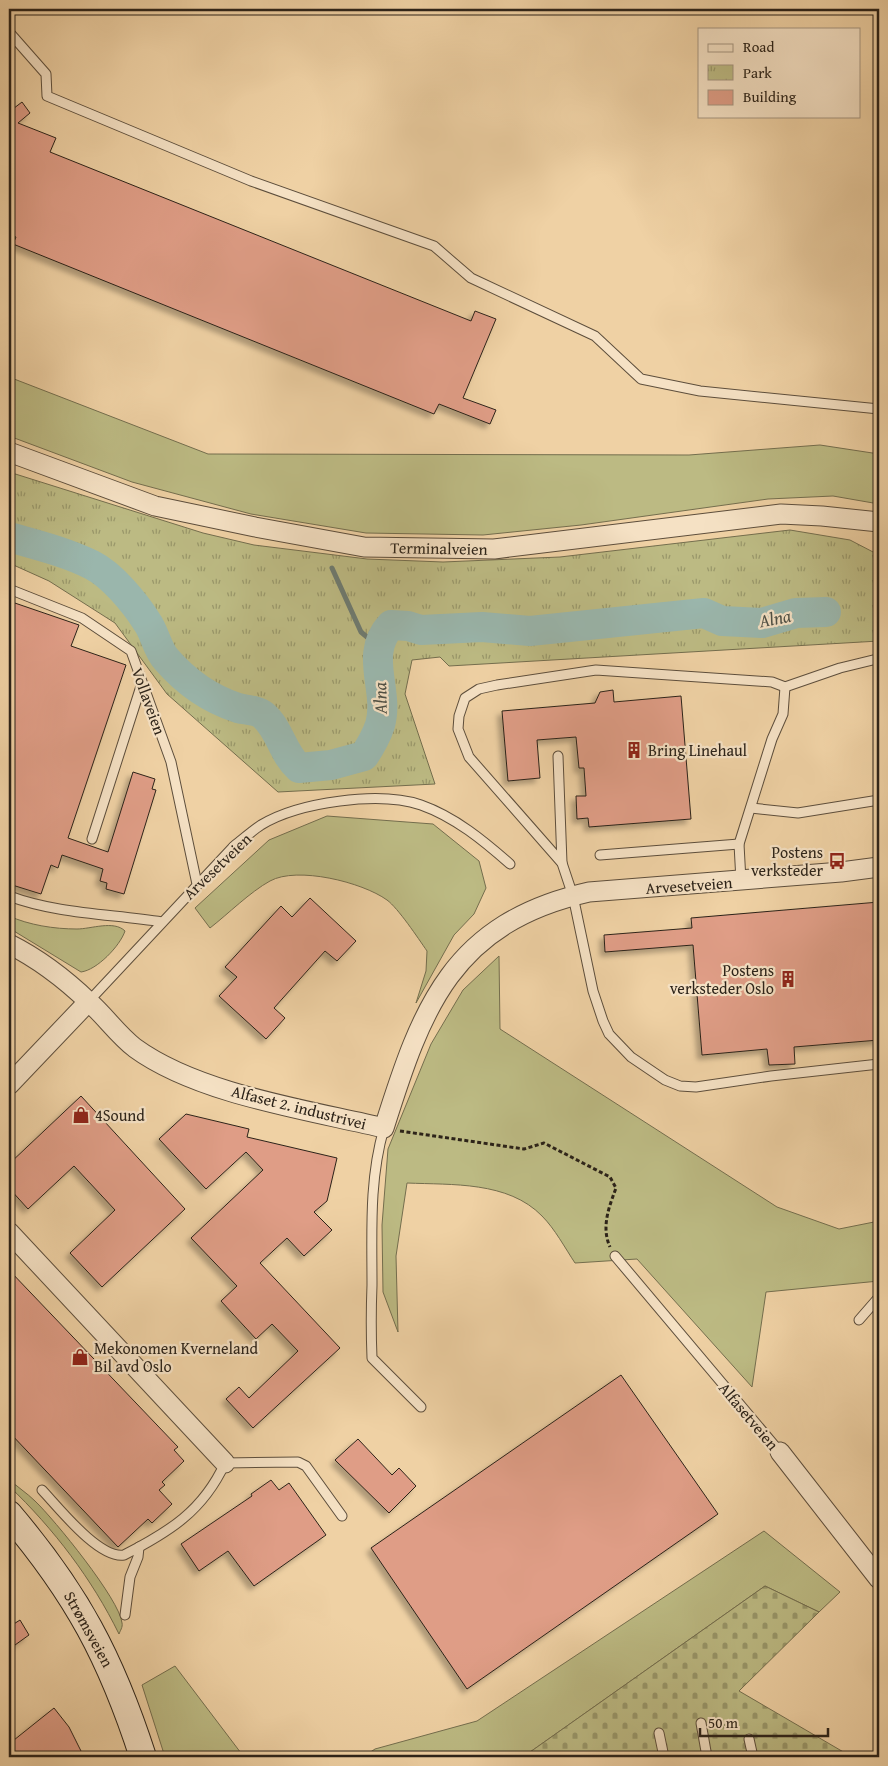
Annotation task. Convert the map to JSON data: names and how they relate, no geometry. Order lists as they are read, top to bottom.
{
  "streets": {
    "main road": ["Strømsveien"],
    "street": [
      "Terminalveien",
      "Arvesetveien",
      "Alfaset 2. industrivei",
      "Alfasetveien"
    ],
    "lane": ["Vollaveien"]
  },
  "crossings": [
    ["Vollaveien", "Arvesetveien"],
    ["Arvesetveien", "Alfaset 2. industrivei"]
  ],
  "water": ["Alna"],
  "places": {
    "building": ["Bring Linehaul", "Postens verksteder Oslo"],
    "bus stop": ["Postens verksteder"],
    "shop": ["4Sound", "Mekonomen Kverneland Bil avd Oslo"]
  },
  "legend": ["Road", "Park", "Building"],
  "scale_bar": "50 m"
}
